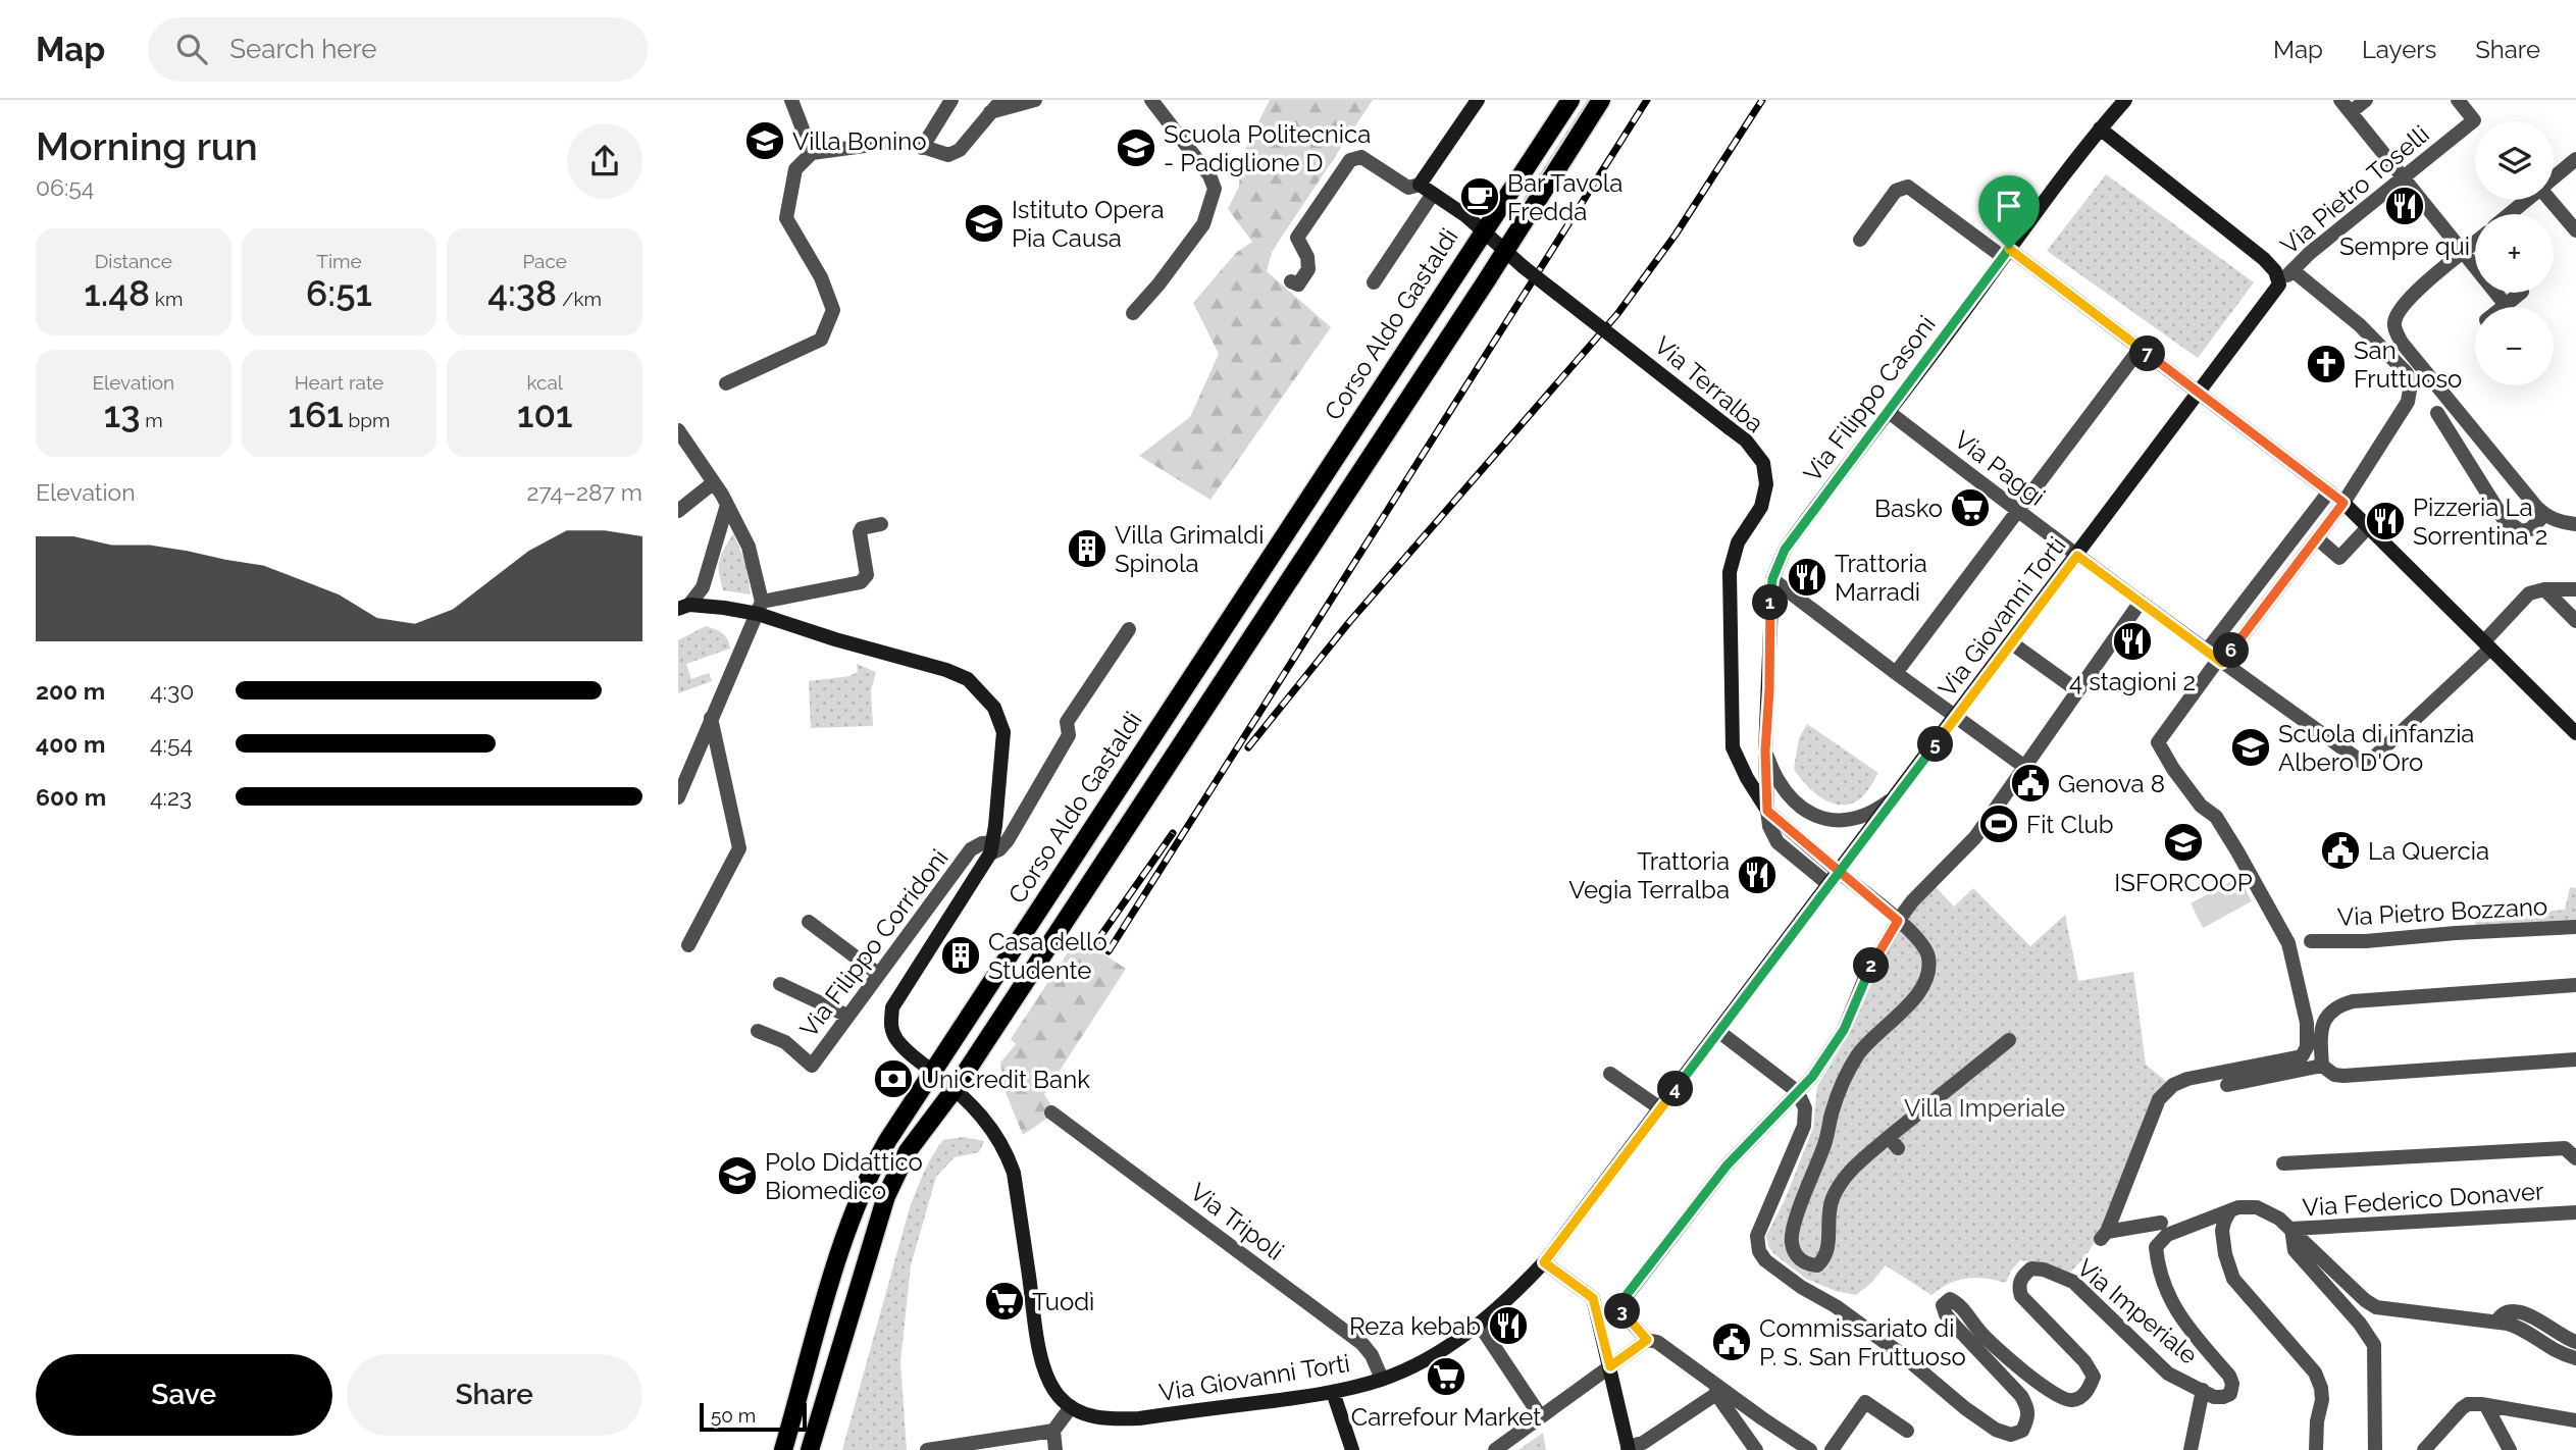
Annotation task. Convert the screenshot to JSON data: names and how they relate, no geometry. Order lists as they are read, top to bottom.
{
  "streets": {
    "main road": ["Corso Aldo Gastaldi"],
    "street": [
      "Via Pietro Toselli",
      "Via Terralba",
      "Via Filippo Casoni",
      "Via Paggi",
      "Via Giovanni Torti",
      "Via Pietro Bozzano",
      "Via Filippo Corridoni",
      "Via Federico Donaver",
      "Via Tripoli",
      "Via Imperiale"
    ]
  },
  "crossings": [
    ["Via Pietro Toselli", "Via Giovanni Torti"],
    ["Corso Aldo Gastaldi", "Via Terralba"],
    ["Corso Aldo Gastaldi", "Via Filippo Corridoni"],
    ["Via Terralba", "Via Giovanni Torti"],
    ["Via Filippo Casoni", "Via Paggi"],
    ["Via Paggi", "Via Giovanni Torti"],
    ["Via Giovanni Torti", "Via Filippo Corridoni"],
    ["Via Giovanni Torti", "Via Tripoli"],
    ["Via Federico Donaver", "Via Imperiale"]
  ],
  "parks": ["Villa Imperiale"],
  "places": {
    "school or university": [
      "Villa Bonino",
      "Scuola Politecnica - Padiglione D",
      "Istituto Opera Pia Causa",
      "Scuola di infanzia Albero D'Oro",
      "ISFORCOOP",
      "Polo Didattico Biomedico"
    ],
    "cafe": ["Bar Tavola Fredda"],
    "restaurant": [
      "Sempre qui",
      "Pizzeria La Sorrentina 2",
      "Trattoria Marradi",
      "4 stagioni 2",
      "Trattoria Vegia Terralba",
      "Reza kebab"
    ],
    "church": ["San Fruttuoso"],
    "supermarket": ["Basko", "Tuodì", "Carrefour Market"],
    "building": ["Villa Grimaldi Spinola", "Casa dello Studente"],
    "public building": ["Genova 8", "La Quercia", "Commissariato di P. S. San Fruttuoso"],
    "sports": ["Fit Club"],
    "bank": ["UniCredit Bank"]
  },
  "scale_bar": "50 m",
  "page": {
    "header": "Map",
    "search": "Search here",
    "nav": ["Map", "Layers", "Share"],
    "heading": ["Morning run", "06:54"],
    "map_buttons": ["+", "−"],
    "stats": [
      ["Distance", "1.48 km"],
      ["Time", "6:51"],
      ["Pace", "4:38 /km"],
      ["Elevation", "13 m"],
      ["Heart rate", "161 bpm"],
      ["kcal", "101"]
    ],
    "pins": [
      "7",
      "1",
      "6",
      "5",
      "2",
      "4",
      "3"
    ],
    "chart": ["Elevation", "274–287 m"],
    "list": [
      {
        "name": "200 m",
        "note": "4:30"
      },
      {
        "name": "400 m",
        "note": "4:54"
      },
      {
        "name": "600 m",
        "note": "4:23"
      }
    ],
    "buttons": ["Save", "Share"],
    "scale": "50 m"
  }
}
